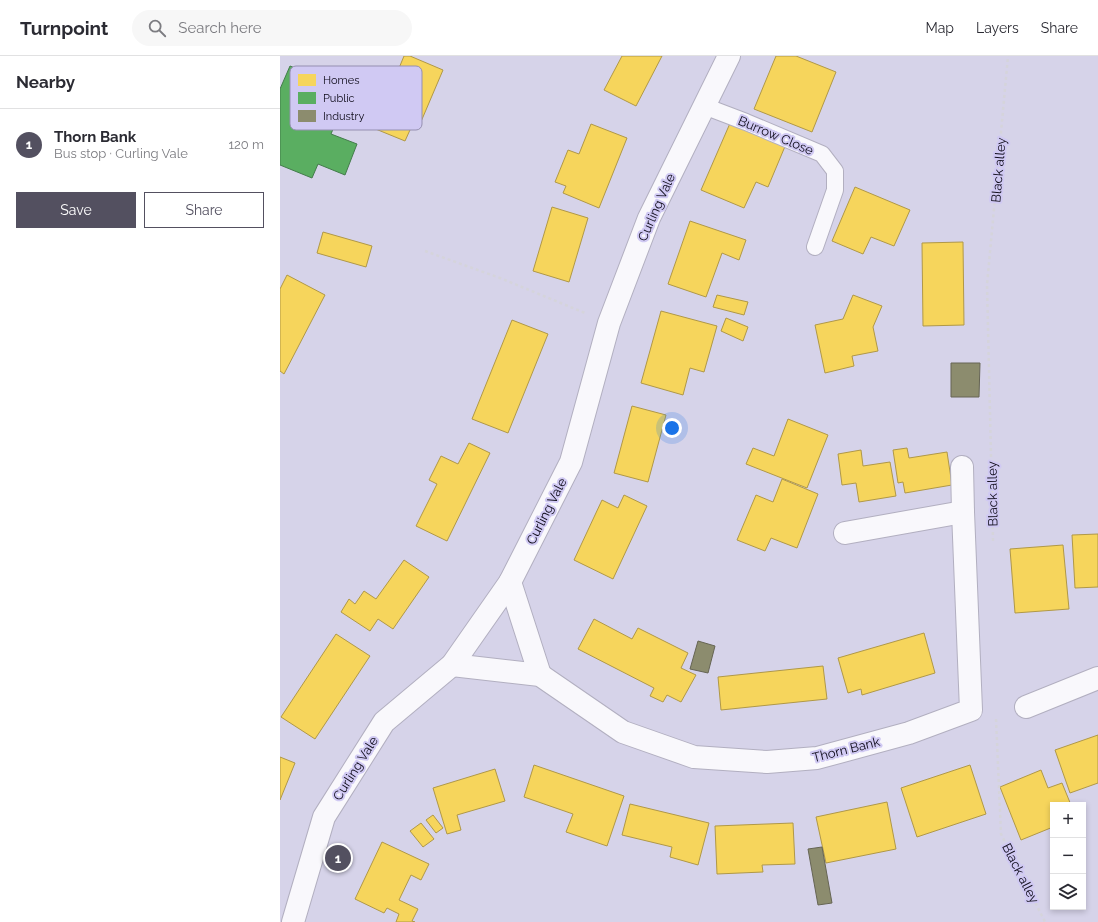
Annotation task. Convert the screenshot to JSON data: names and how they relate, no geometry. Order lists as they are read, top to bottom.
{
  "streets": {
    "street": ["Curling Vale", "Thorn Bank"],
    "lane": ["Burrow Close"],
    "path": ["Black alley"]
  },
  "crossings": [
    ["Burrow Close", "Curling Vale"],
    ["Curling Vale", "Thorn Bank"]
  ],
  "legend": ["Homes", "Public", "Industry"],
  "page": {
    "header": "Turnpoint",
    "search": "Search here",
    "nav": ["Map", "Layers", "Share"],
    "heading": "Nearby",
    "list": [
      {
        "mark": "1",
        "name": "Thorn Bank",
        "note": "Bus stop · Curling Vale",
        "value": "120 m"
      }
    ],
    "buttons": ["Save", "Share"],
    "map_buttons": ["+", "−"],
    "pins": "1"
  }
}
